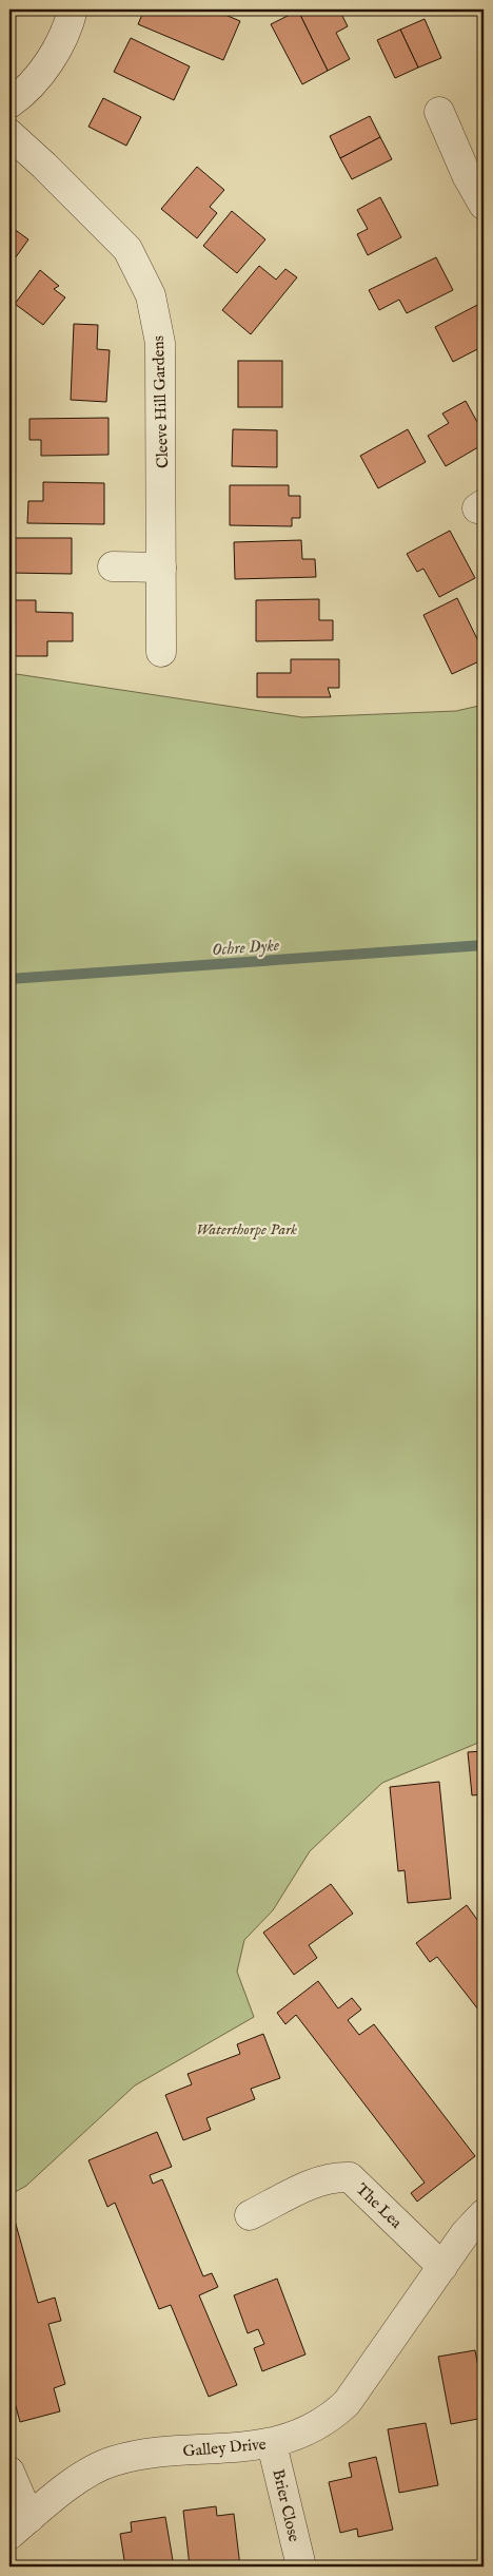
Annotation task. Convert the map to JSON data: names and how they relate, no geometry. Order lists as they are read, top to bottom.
{
  "streets": {
    "street": [
      "Cleeve Hill Gardens",
      "The Lea",
      "Galley Drive",
      "Brier Close"
    ]
  },
  "crossings": [
    ["The Lea", "Galley Drive"],
    ["Galley Drive", "Brier Close"]
  ],
  "water": ["Ochre Dyke"],
  "parks": ["Waterthorpe Park"]
}
